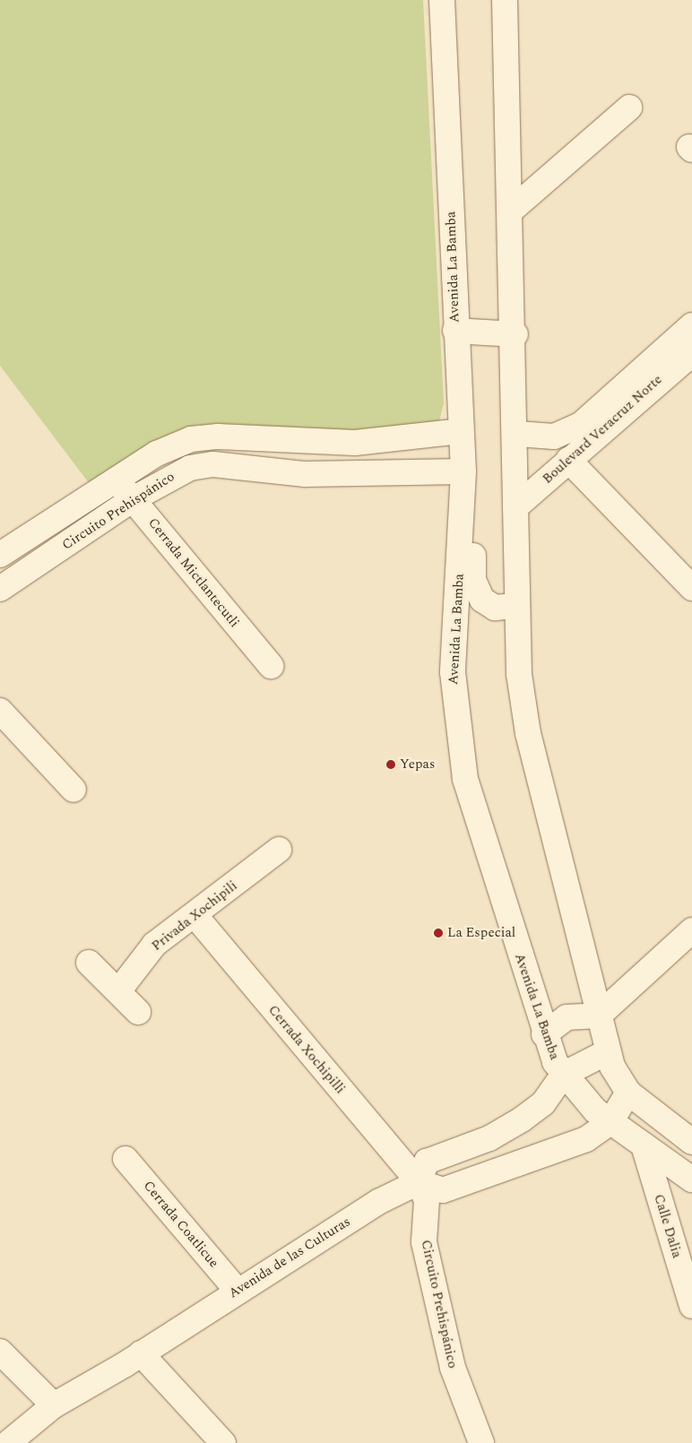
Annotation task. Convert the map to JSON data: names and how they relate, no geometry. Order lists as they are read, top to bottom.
{
  "streets": {
    "street": [
      "Avenida La Bamba",
      "Boulevard Veracruz Norte",
      "Circuito Prehispánico",
      "Cerrada Mictlantecutli",
      "Privada Xochipili",
      "Cerrada Xochipilli",
      "Cerrada Coatlicue",
      "Calle Dalia",
      "Avenida de las Culturas"
    ]
  },
  "crossings": [
    ["Avenida La Bamba", "Circuito Prehispánico"],
    ["Avenida La Bamba", "Calle Dalia"],
    ["Circuito Prehispánico", "Cerrada Mictlantecutli"],
    ["Circuito Prehispánico", "Cerrada Xochipilli"],
    ["Circuito Prehispánico", "Avenida de las Culturas"],
    ["Privada Xochipili", "Cerrada Xochipilli"],
    ["Cerrada Xochipilli", "Avenida de las Culturas"],
    ["Cerrada Coatlicue", "Avenida de las Culturas"]
  ],
  "places": ["Yepas", "La Especial"]
}
